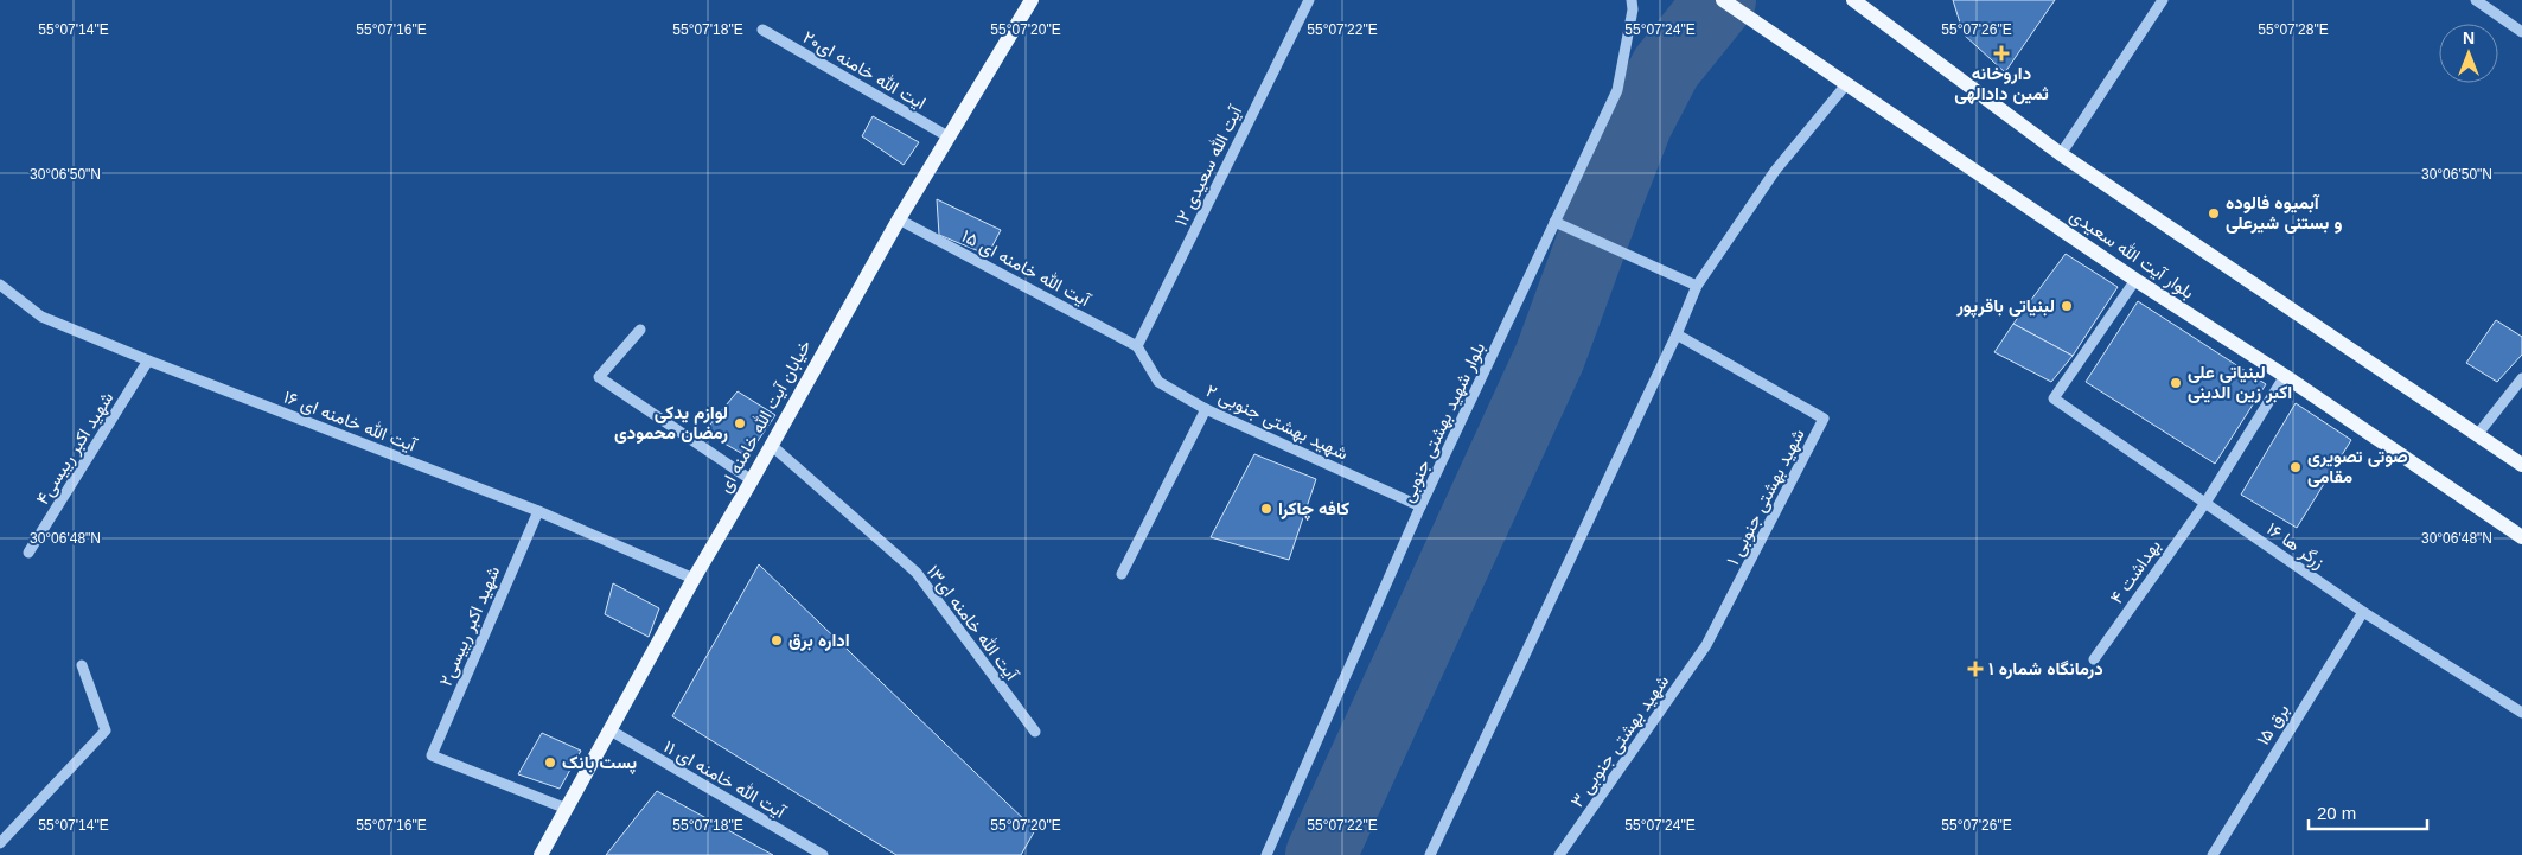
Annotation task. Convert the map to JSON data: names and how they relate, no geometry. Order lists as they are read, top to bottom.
{
  "streets": {
    "main road": ["بلوار آیت الله سعیدی", "خیابان آیت الله خامنه ای"],
    "street": [
      "ایت الله خامنه ای۲۰",
      "آیت الله سعیدی ۱۲",
      "آیت الله خامنه ای ۱۵",
      "آیت الله خامنه ای ۱۶",
      "شهید بهشتی جنوبی ۲",
      "بلوار شهید بهشتی جنوبی",
      "شهید اکبر رییسی۴",
      "شهید بهشتی جنوبی ۱",
      "زرگر ها ۱۶",
      "بهداشت ۴",
      "آیت الله خامنه ای۱۳",
      "شهید اکبر رییسی۲",
      "برق ۱۵",
      "شهید بهشتی جنوبی ۳",
      "آیت الله خامنه ای ۱۱"
    ]
  },
  "crossings": [
    ["ایت الله خامنه ای۲۰", "خیابان آیت الله خامنه ای"],
    ["آیت الله سعیدی ۱۲", "آیت الله خامنه ای ۱۵"],
    ["آیت الله سعیدی ۱۲", "شهید بهشتی جنوبی ۲"],
    ["بلوار آیت الله سعیدی", "زرگر ها ۱۶"],
    ["بلوار آیت الله سعیدی", "بهداشت ۴"],
    ["آیت الله خامنه ای ۱۵", "خیابان آیت الله خامنه ای"],
    ["آیت الله خامنه ای ۱۵", "شهید بهشتی جنوبی ۲"],
    ["خیابان آیت الله خامنه ای", "آیت الله خامنه ای ۱۶"],
    ["خیابان آیت الله خامنه ای", "آیت الله خامنه ای۱۳"],
    ["خیابان آیت الله خامنه ای", "شهید اکبر رییسی۲"],
    ["خیابان آیت الله خامنه ای", "آیت الله خامنه ای ۱۱"],
    ["آیت الله خامنه ای ۱۶", "شهید اکبر رییسی۴"],
    ["آیت الله خامنه ای ۱۶", "شهید اکبر رییسی۲"],
    ["شهید بهشتی جنوبی ۲", "بلوار شهید بهشتی جنوبی"],
    ["شهید بهشتی جنوبی ۱", "شهید بهشتی جنوبی ۳"],
    ["زرگر ها ۱۶", "بهداشت ۴"],
    ["زرگر ها ۱۶", "برق ۱۵"]
  ],
  "places": {
    "health": ["داروخانه ثمین دادالهی", "درمانگاه شماره ۱"],
    "other": [
      "آبمیوه فالوده و بستنی شیرعلی",
      "لبنیاتی باقرپور",
      "لبنیاتی علی اکبر زین الدینی",
      "لوازم یدکی رمضان محمودی",
      "صوتی تصویری مقامی",
      "کافه چاکرا",
      "اداره برق",
      "پست بانک"
    ]
  },
  "scale_bar": "20 m",
  "north": "top",
  "coordinates": [
    "55°07'14\"E",
    "55°07'16\"E",
    "55°07'18\"E",
    "55°07'20\"E",
    "55°07'22\"E",
    "55°07'24\"E",
    "55°07'26\"E",
    "55°07'28\"E",
    "30°06'50\"N",
    "30°06'48\"N"
  ]
}
